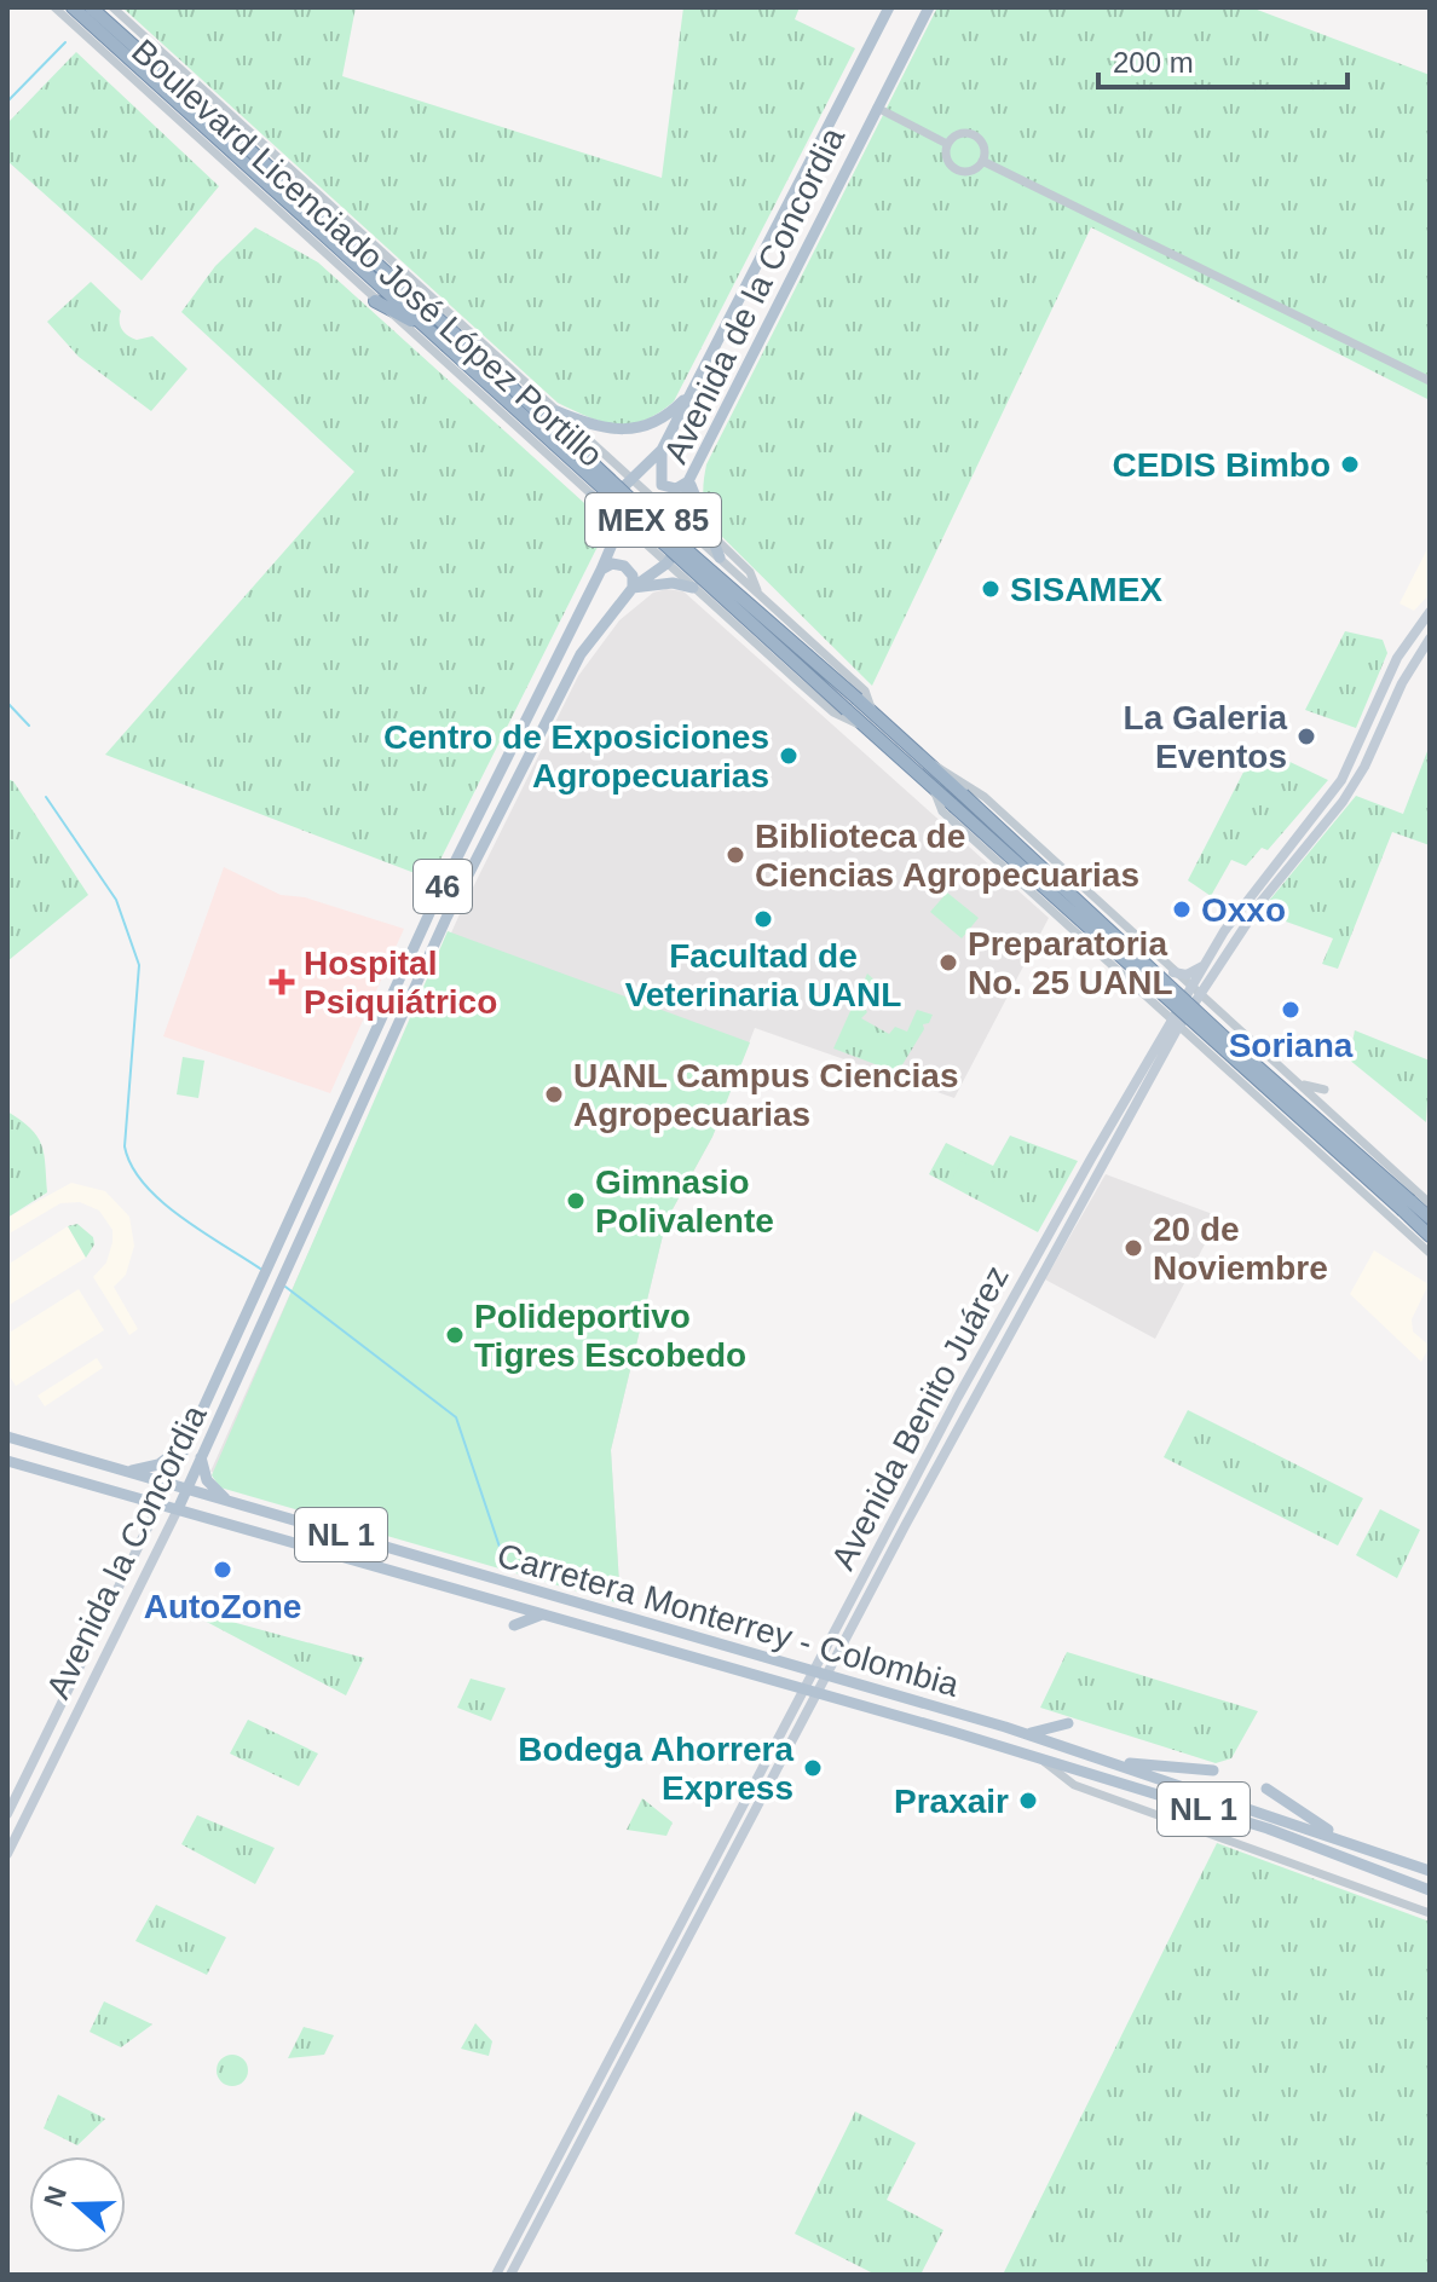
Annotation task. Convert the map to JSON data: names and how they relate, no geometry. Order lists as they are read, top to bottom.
{
  "streets": {
    "highway": ["Boulevard Licenciado José López Portillo", "MEX 85"],
    "main road": [
      "Avenida de la Concordia",
      "46",
      "Avenida Benito Juárez",
      "NL 1",
      "Avenida la Concordia",
      "Carretera Monterrey - Colombia"
    ]
  },
  "crossings": [
    ["Boulevard Licenciado José López Portillo", "Avenida de la Concordia"],
    ["Boulevard Licenciado José López Portillo", "Avenida Benito Juárez"],
    ["Avenida de la Concordia", "Avenida la Concordia"],
    ["Avenida Benito Juárez", "Carretera Monterrey - Colombia"],
    ["NL 1", "Carretera Monterrey - Colombia"],
    ["Avenida la Concordia", "Carretera Monterrey - Colombia"]
  ],
  "places": {
    "other": [
      "CEDIS Bimbo",
      "SISAMEX",
      "La Galeria Eventos",
      "Centro de Exposiciones Agropecuarias",
      "Biblioteca de Ciencias Agropecuarias",
      "Oxxo",
      "Facultad de Veterinaria UANL",
      "Preparatoria No. 25 UANL",
      "Soriana",
      "UANL Campus Ciencias Agropecuarias",
      "Gimnasio Polivalente",
      "20 de Noviembre",
      "Polideportivo Tigres Escobedo",
      "AutoZone",
      "Bodega Ahorrera Express",
      "Praxair"
    ],
    "health": ["Hospital Psiquiátrico"]
  },
  "scale_bar": "200 m",
  "north": "left"
}
